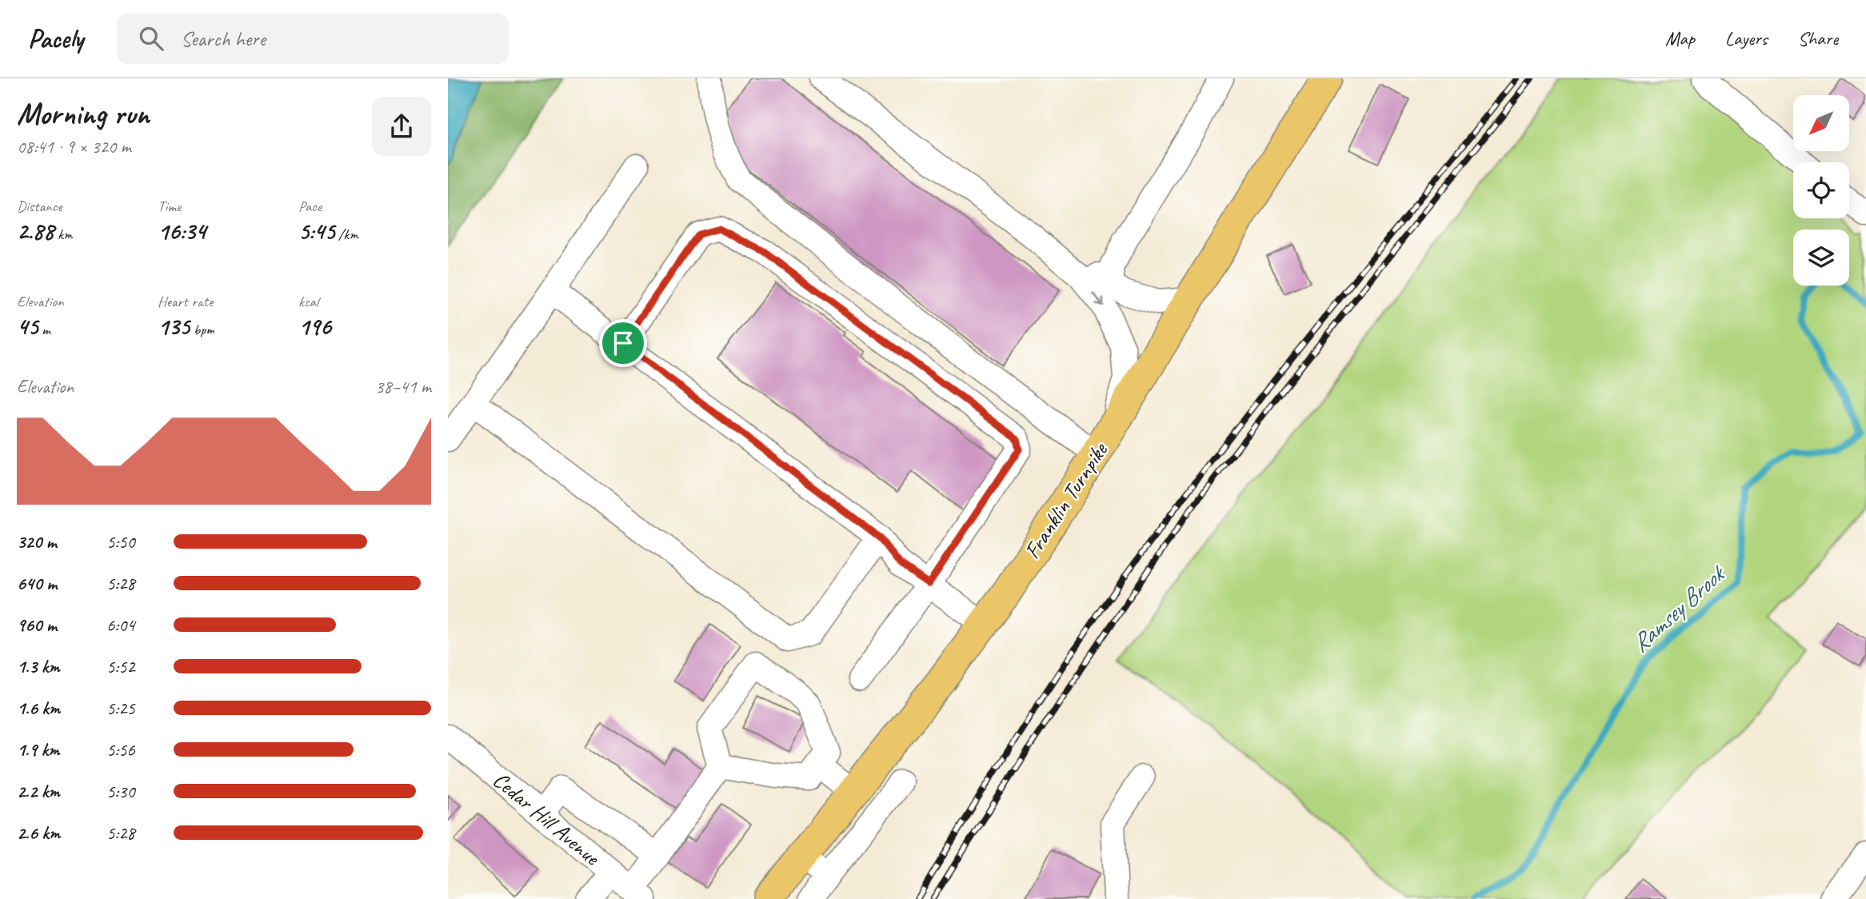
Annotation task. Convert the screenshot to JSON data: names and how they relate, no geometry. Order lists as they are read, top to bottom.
{
  "streets": {
    "main road": ["Franklin Turnpike"],
    "street": ["Cedar Hill Avenue"]
  },
  "water": ["Ramsey Brook"],
  "north": "bottom left",
  "page": {
    "header": "Pacely",
    "search": "Search here",
    "nav": ["Map", "Layers", "Share"],
    "heading": ["Morning run", "08:41 · 9 × 320 m"],
    "stats": [
      ["Distance", "2.88 km"],
      ["Time", "16:34"],
      ["Pace", "5:45 /km"],
      ["Elevation", "45 m"],
      ["Heart rate", "135 bpm"],
      ["kcal", "196"]
    ],
    "chart": ["Elevation", "38–41 m"],
    "list": [
      {
        "name": "320 m",
        "note": "5:50"
      },
      {
        "name": "640 m",
        "note": "5:28"
      },
      {
        "name": "960 m",
        "note": "6:04"
      },
      {
        "name": "1.3 km",
        "note": "5:52"
      },
      {
        "name": "1.6 km",
        "note": "5:25"
      },
      {
        "name": "1.9 km",
        "note": "5:56"
      },
      {
        "name": "2.2 km",
        "note": "5:30"
      },
      {
        "name": "2.6 km",
        "note": "5:28"
      }
    ]
  }
}
